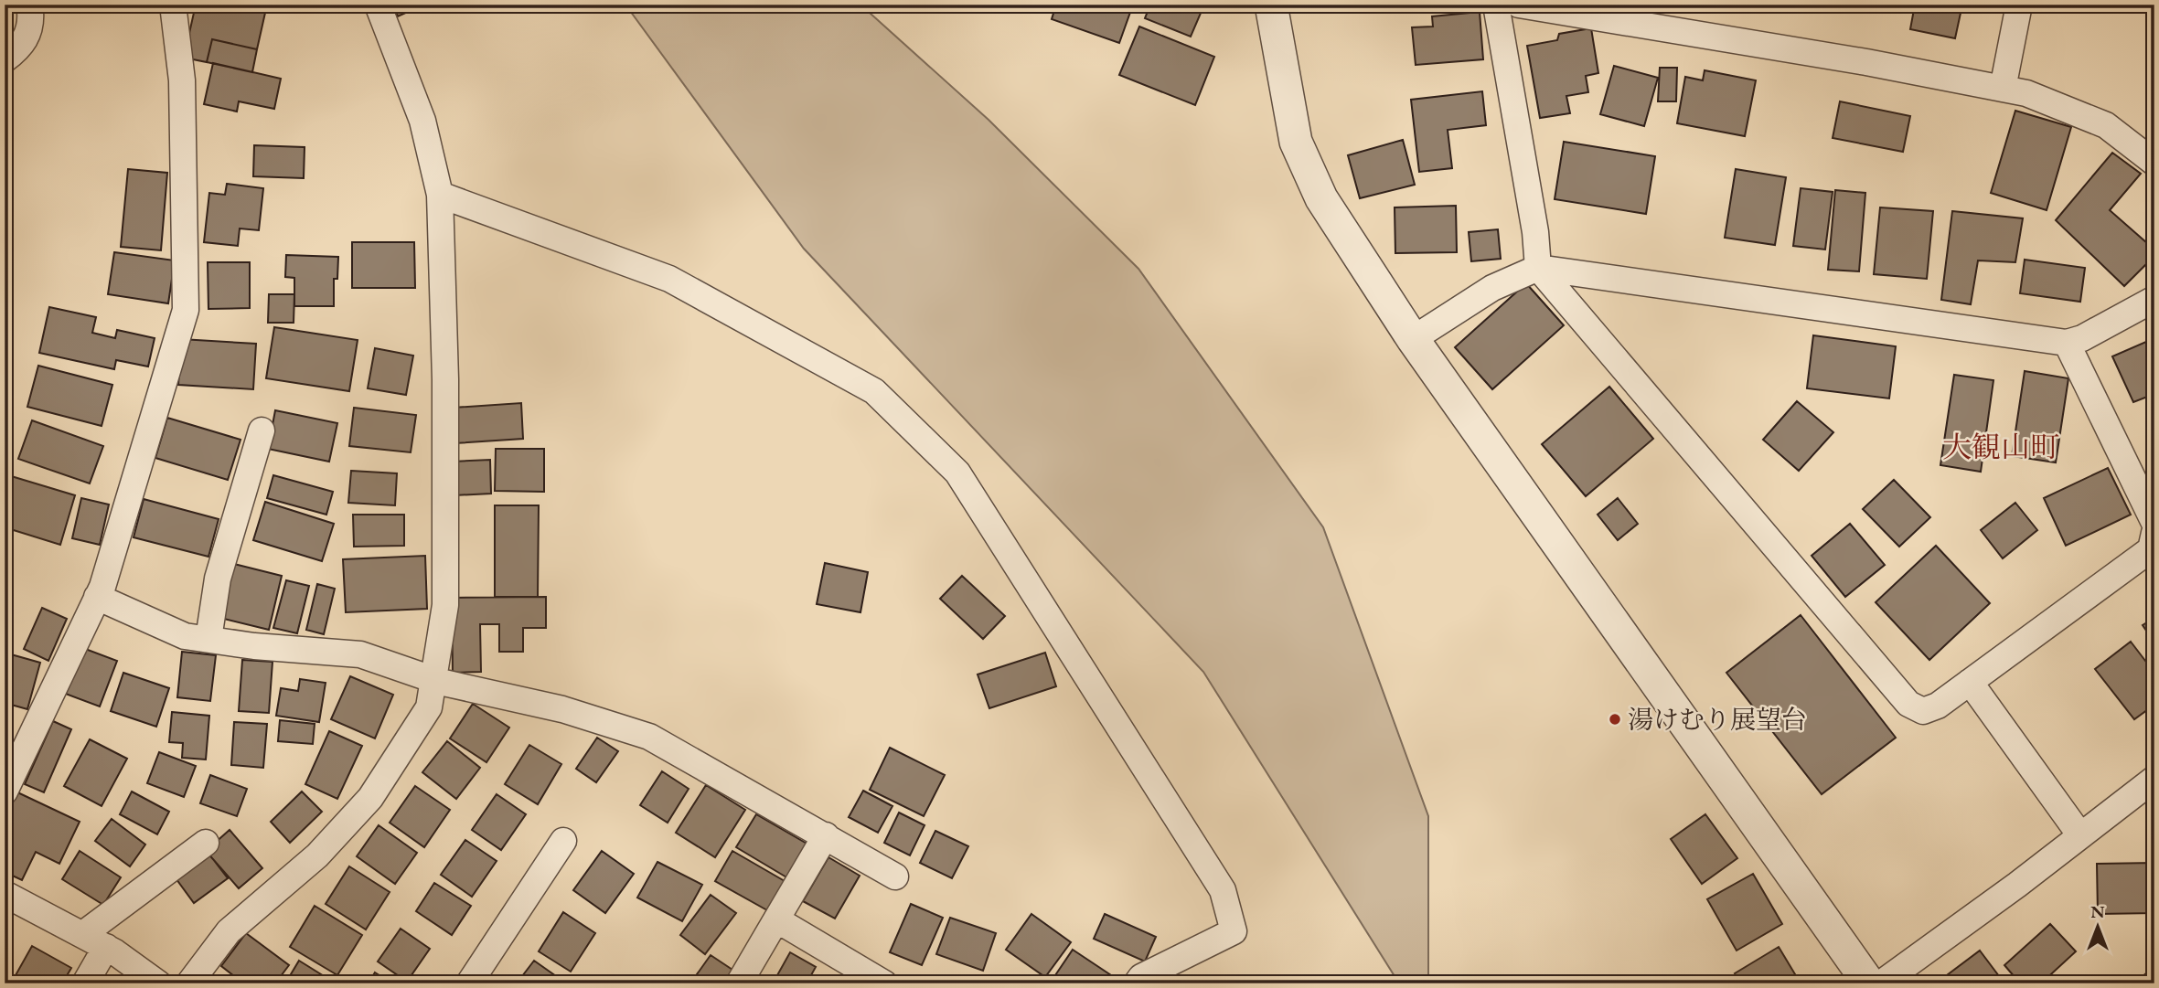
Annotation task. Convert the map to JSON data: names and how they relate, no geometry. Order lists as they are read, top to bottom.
{
  "districts": ["大観山町"],
  "places": ["湯けむり展望台"],
  "north": "top"
}
